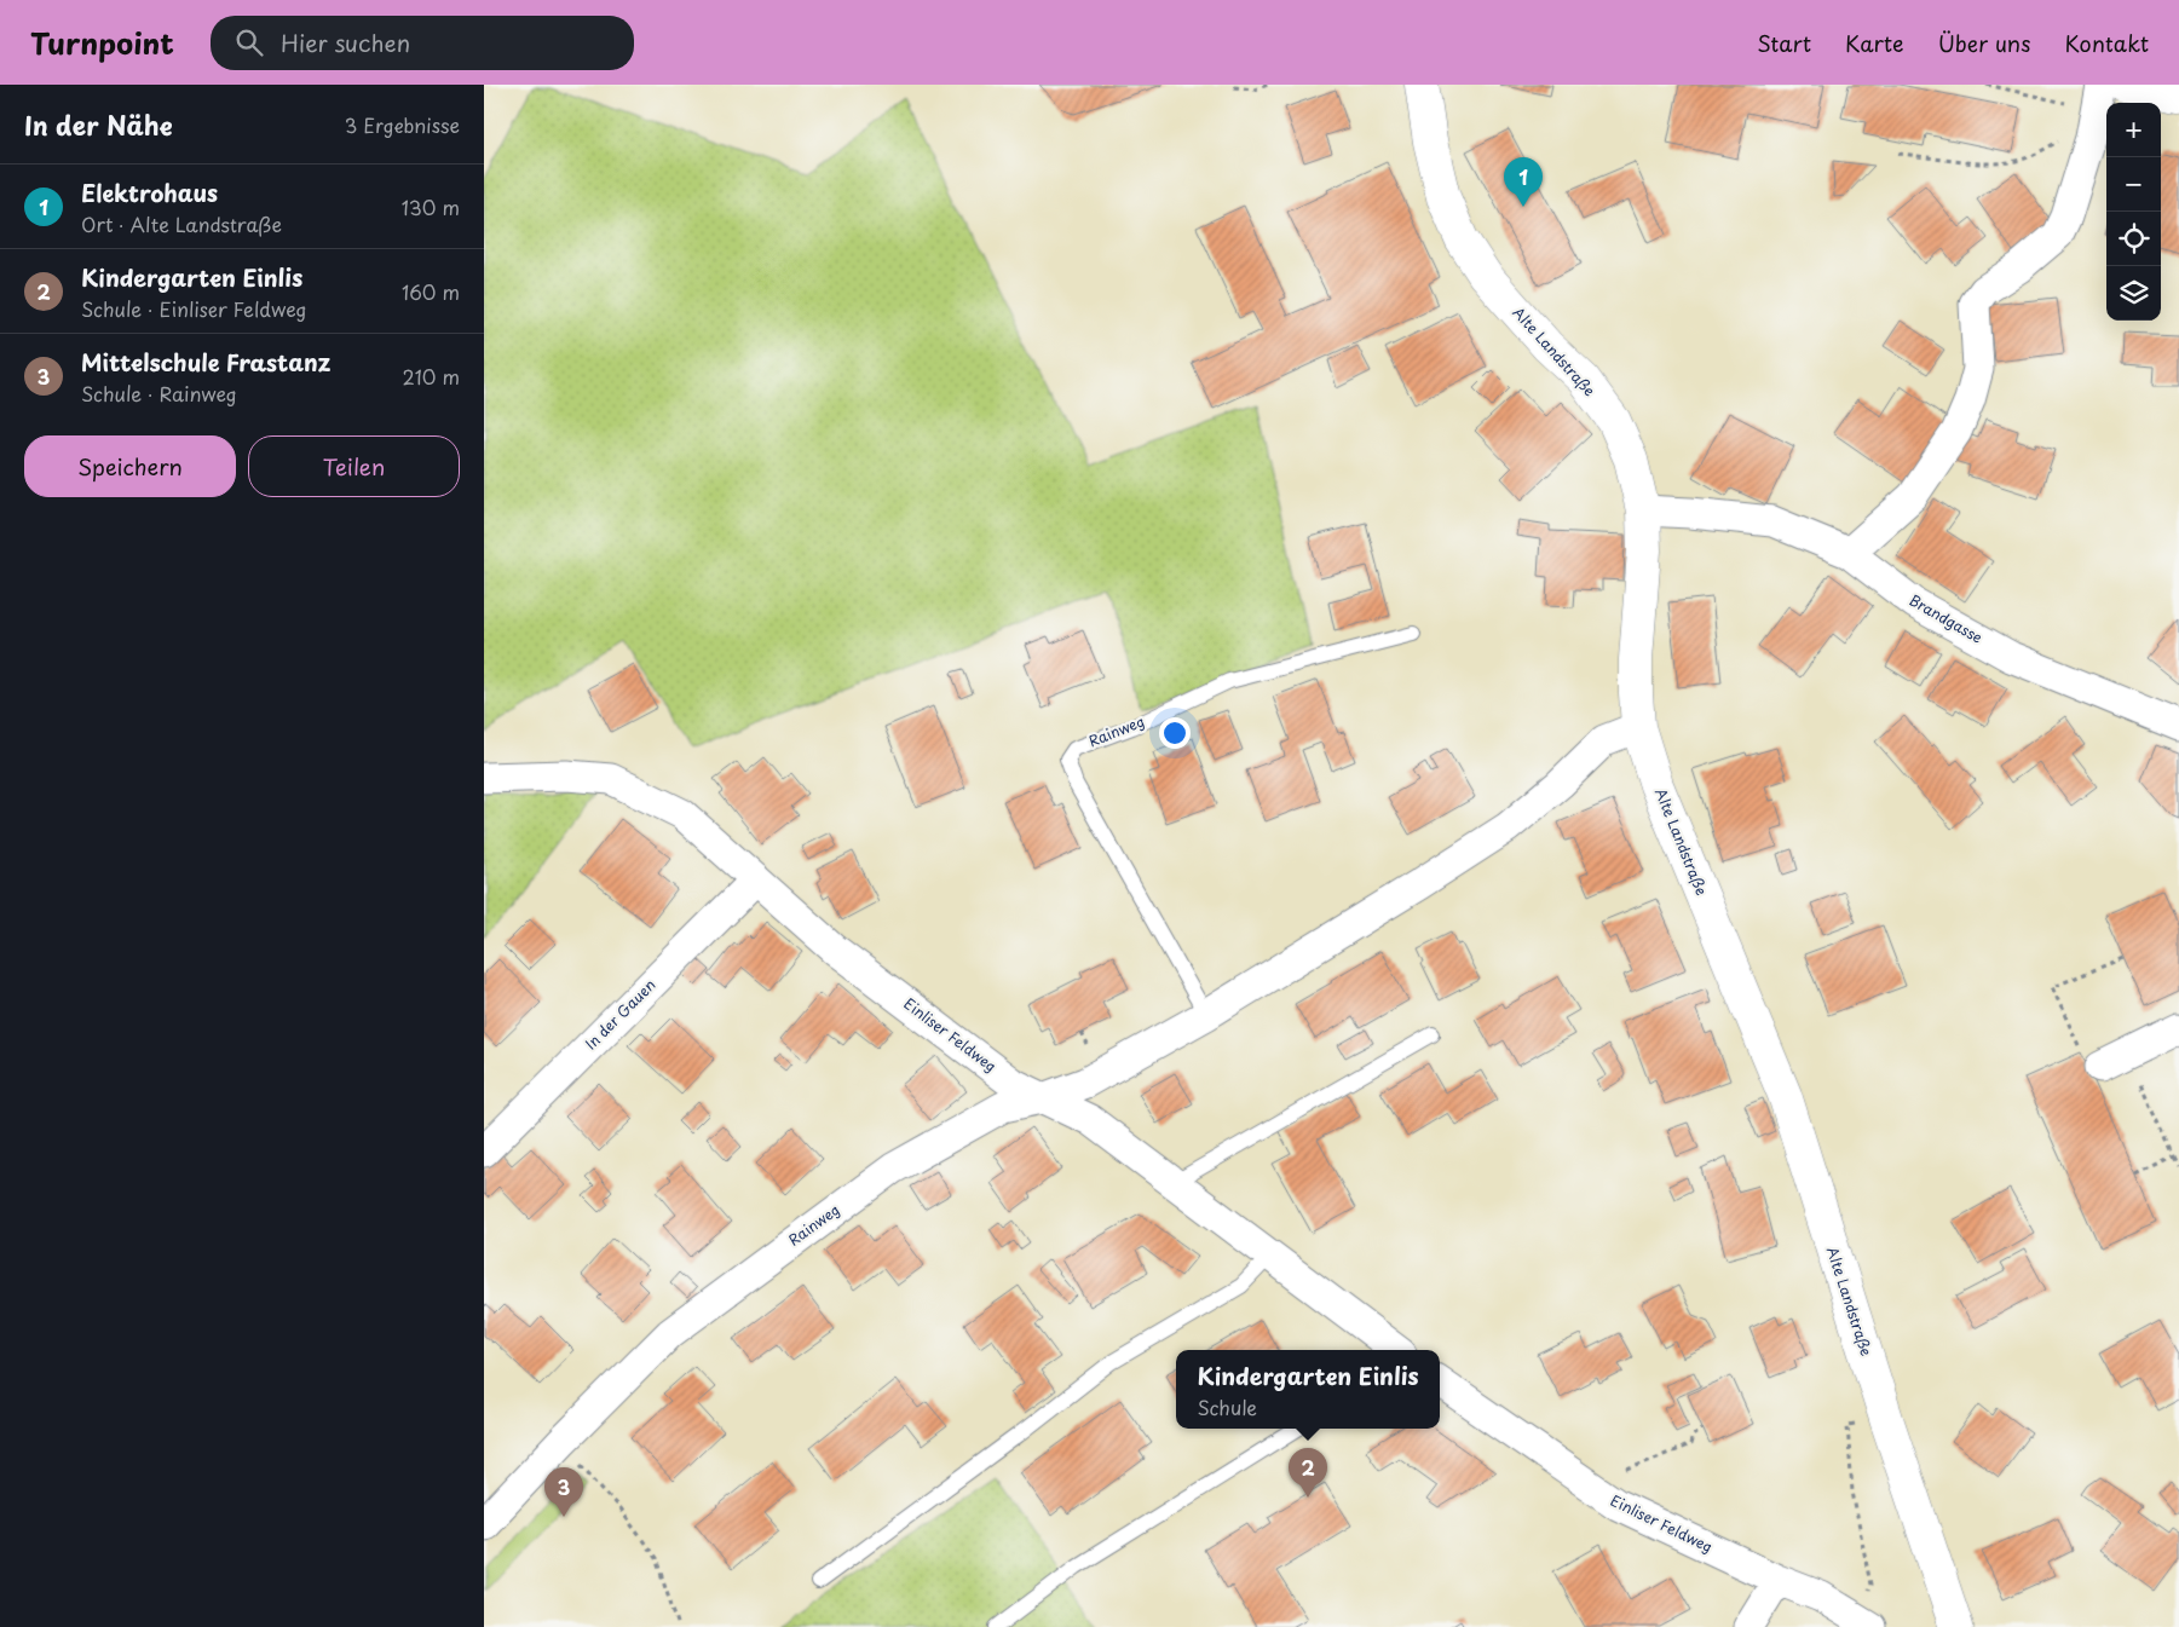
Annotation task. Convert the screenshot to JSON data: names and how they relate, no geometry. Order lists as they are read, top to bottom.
{
  "streets": {
    "main road": ["Alte Landstraße"],
    "street": [
      "Brandgasse",
      "Rainweg",
      "In der Gauen",
      "Einliser Feldweg"
    ]
  },
  "crossings": [
    ["Alte Landstraße", "Brandgasse"],
    ["Alte Landstraße", "Rainweg"],
    ["Rainweg", "Einliser Feldweg"],
    ["In der Gauen", "Einliser Feldweg"]
  ],
  "page": {
    "header": "Turnpoint",
    "search": "Hier suchen",
    "nav": [
      "Start",
      "Karte",
      "Über uns",
      "Kontakt"
    ],
    "heading": ["In der Nähe", "3 Ergebnisse"],
    "map_buttons": ["+", "−"],
    "pins": ["1", "2", "3"],
    "list": [
      {
        "mark": "1",
        "name": "Elektrohaus",
        "note": "Ort · Alte Landstraße",
        "value": "130 m"
      },
      {
        "mark": "2",
        "name": "Kindergarten Einlis",
        "note": "Schule · Einliser Feldweg",
        "value": "160 m"
      },
      {
        "mark": "3",
        "name": "Mittelschule Frastanz",
        "note": "Schule · Rainweg",
        "value": "210 m"
      }
    ],
    "buttons": ["Speichern", "Teilen"],
    "popup": ["Kindergarten Einlis", "Schule"]
  }
}
